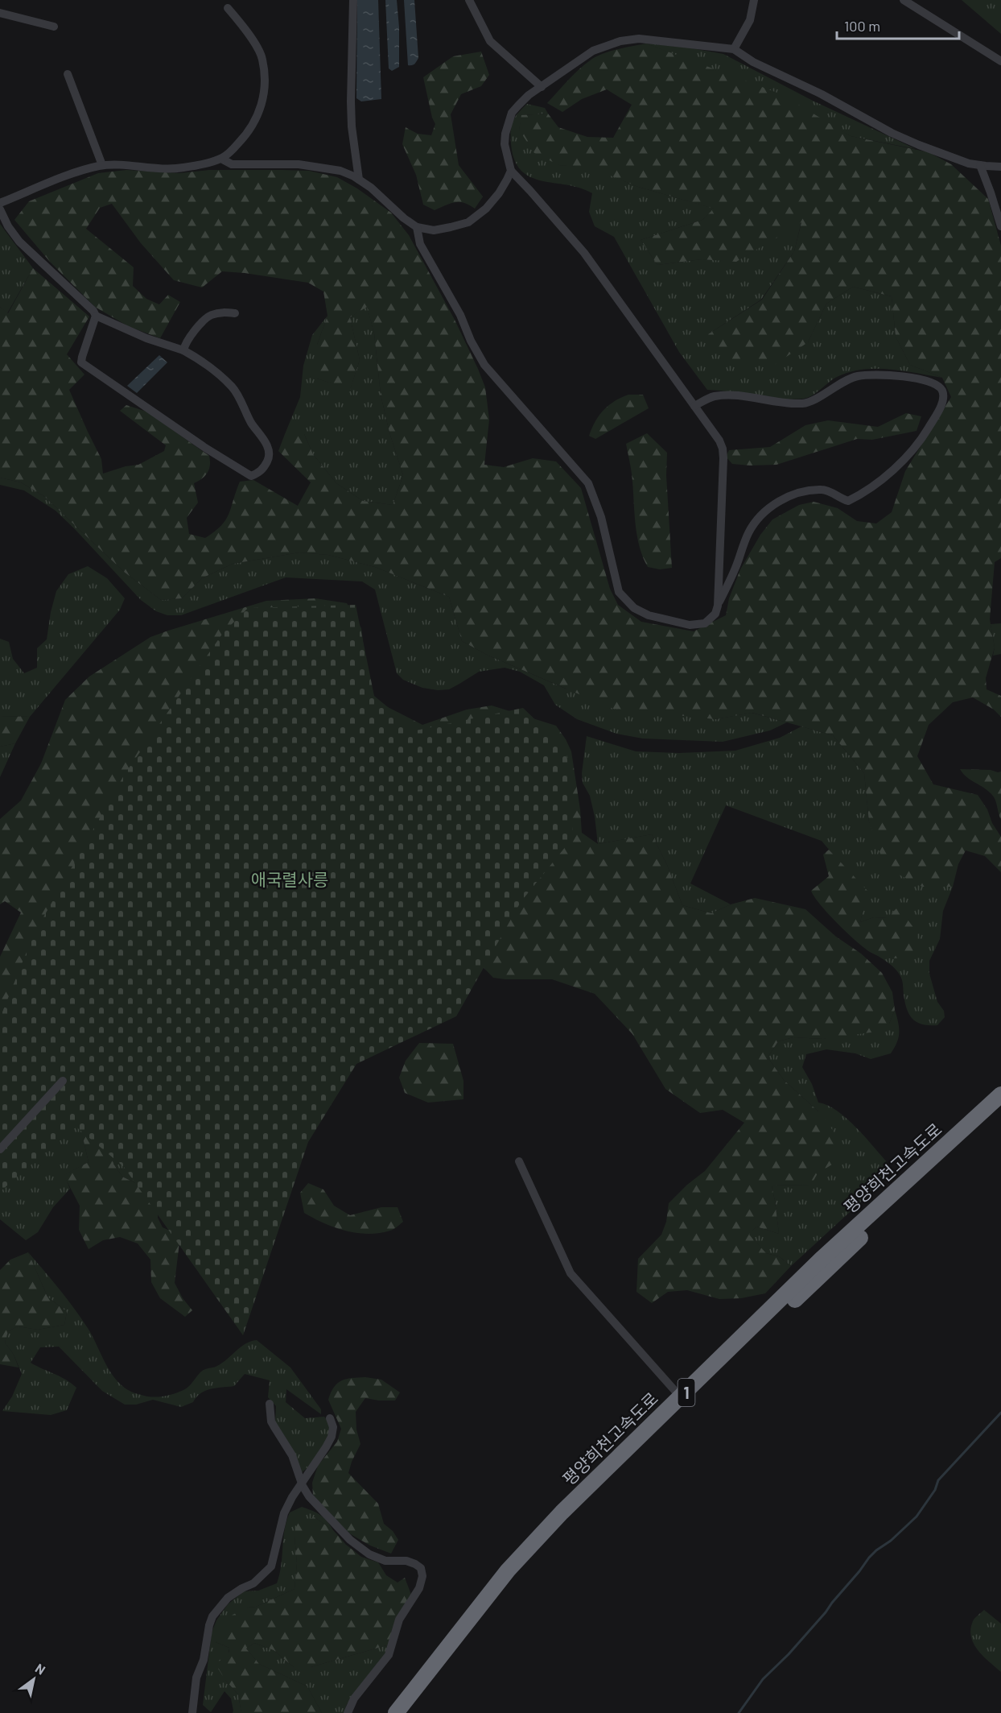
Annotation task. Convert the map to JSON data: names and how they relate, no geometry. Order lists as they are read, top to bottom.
{
  "streets": {
    "highway": ["평양희천고속도로", "1"]
  },
  "parks": ["애국렬사릉"],
  "scale_bar": "100 m",
  "north": "top right"
}
